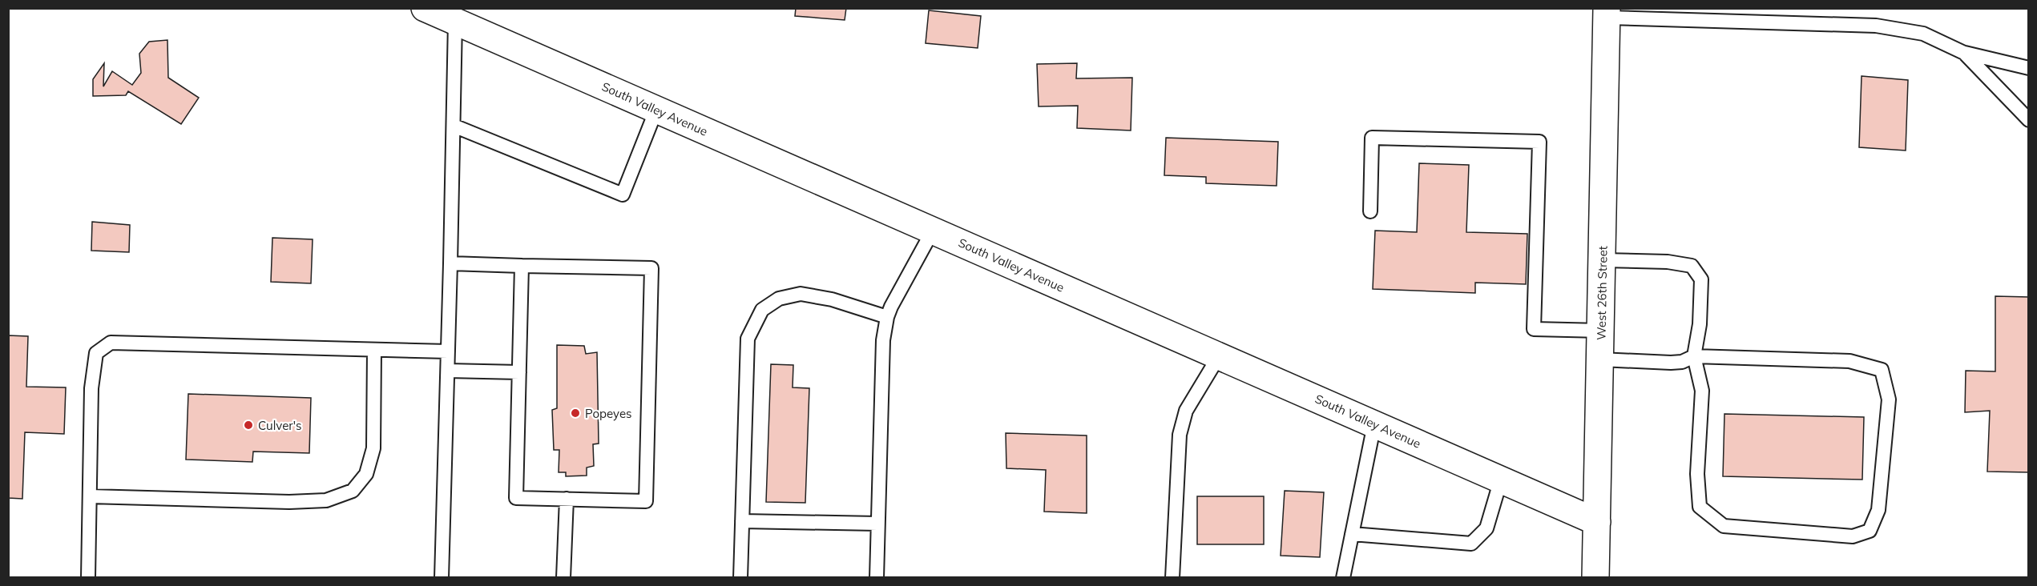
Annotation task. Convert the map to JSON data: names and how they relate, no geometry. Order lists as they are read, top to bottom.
{
  "streets": {
    "street": ["South Valley Avenue", "West 26th Street"]
  },
  "crossings": [
    ["South Valley Avenue", "West 26th Street"]
  ],
  "places": ["Popeyes", "Culver's"]
}
